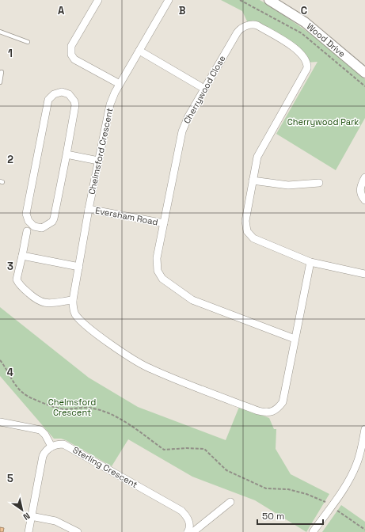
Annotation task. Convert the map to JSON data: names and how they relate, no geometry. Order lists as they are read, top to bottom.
{
  "streets": {
    "street": [
      "Wood Drive",
      "Cherrywood Close",
      "Chelmsford Crescent",
      "Eversham Road",
      "Sterling Crescent"
    ]
  },
  "crossings": [
    ["Cherrywood Close", "Chelmsford Crescent"],
    ["Cherrywood Close", "Eversham Road"],
    ["Chelmsford Crescent", "Eversham Road"]
  ],
  "parks": ["Cherrywood Park", "Chelmsford Crescent"],
  "scale_bar": "50 m",
  "north": "bottom right",
  "grid": {
    "columns": ["A", "B", "C"],
    "rows": [
      "1",
      "2",
      "3",
      "4",
      "5"
    ]
  }
}
